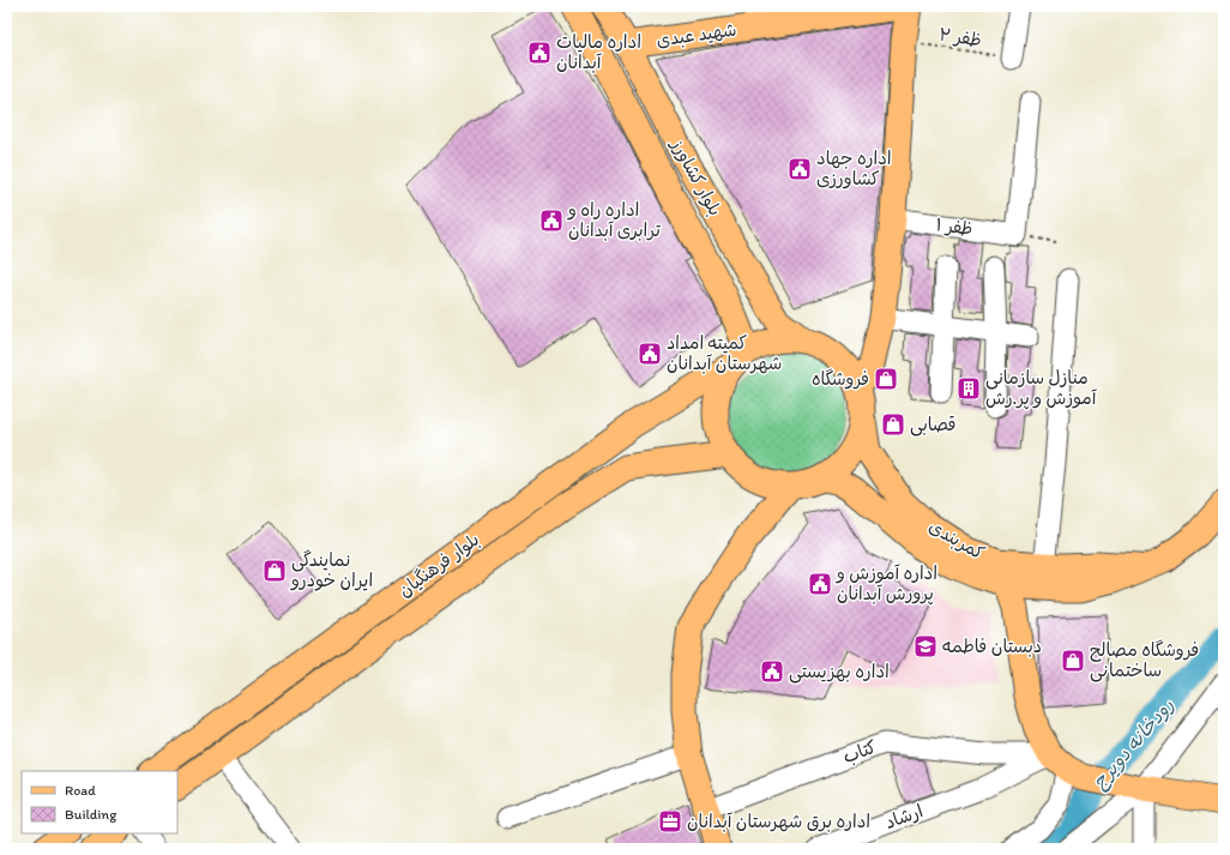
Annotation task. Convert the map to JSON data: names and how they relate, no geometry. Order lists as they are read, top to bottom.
{
  "streets": {
    "main road": [
      "شهید عبدی",
      "بلوار کشاورز",
      "کمربندی",
      "بلوار فرهنگیان"
    ],
    "street": ["ظفر ۱", "کتاب", "ارشاد"],
    "path": ["ظفر ۲"]
  },
  "crossings": [
    ["شهید عبدی", "بلوار کشاورز"],
    ["بلوار کشاورز", "کمربندی"],
    ["بلوار کشاورز", "بلوار فرهنگیان"],
    ["کمربندی", "بلوار فرهنگیان"],
    ["کتاب", "ارشاد"]
  ],
  "water": ["رودخانه دویرج"],
  "places": {
    "public building": [
      "اداره مالیات آبدانان",
      "اداره جهاد کشاورزی",
      "اداره راه و ترابری آبدانان",
      "کمیته امداد شهرستان آبدانان",
      "اداره آموزش و پرورش آبدانان",
      "اداره بهزیستی"
    ],
    "shop": [
      "فروشگاه",
      "قصابی",
      "نمایندگی ایران خودرو",
      "فروشگاه مصالح ساختمانی"
    ],
    "building": ["منازل سازمانی آموزش و پر.رش"],
    "school or university": ["دبستان فاطمه"],
    "office": ["اداره برق شهرستان آبدانان"]
  },
  "legend": ["Road", "Building"]
}
